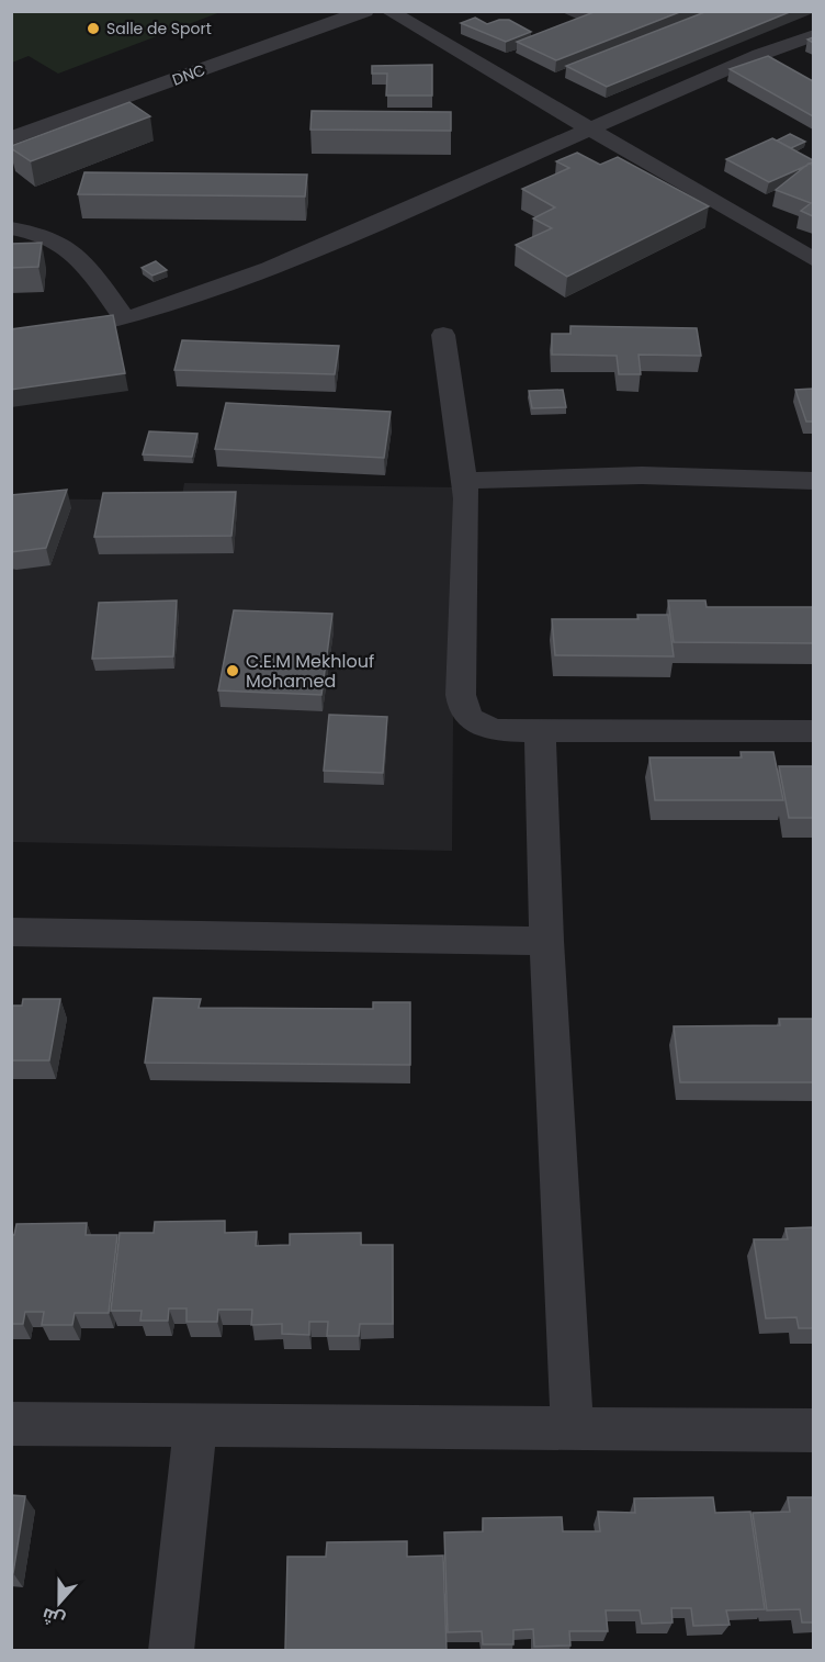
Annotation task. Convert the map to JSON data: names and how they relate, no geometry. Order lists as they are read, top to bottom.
{
  "streets": {
    "street": ["DNC"]
  },
  "places": ["Salle de Sport", "C.E.M Mekhlouf Mohamed"],
  "north": "bottom"
}
